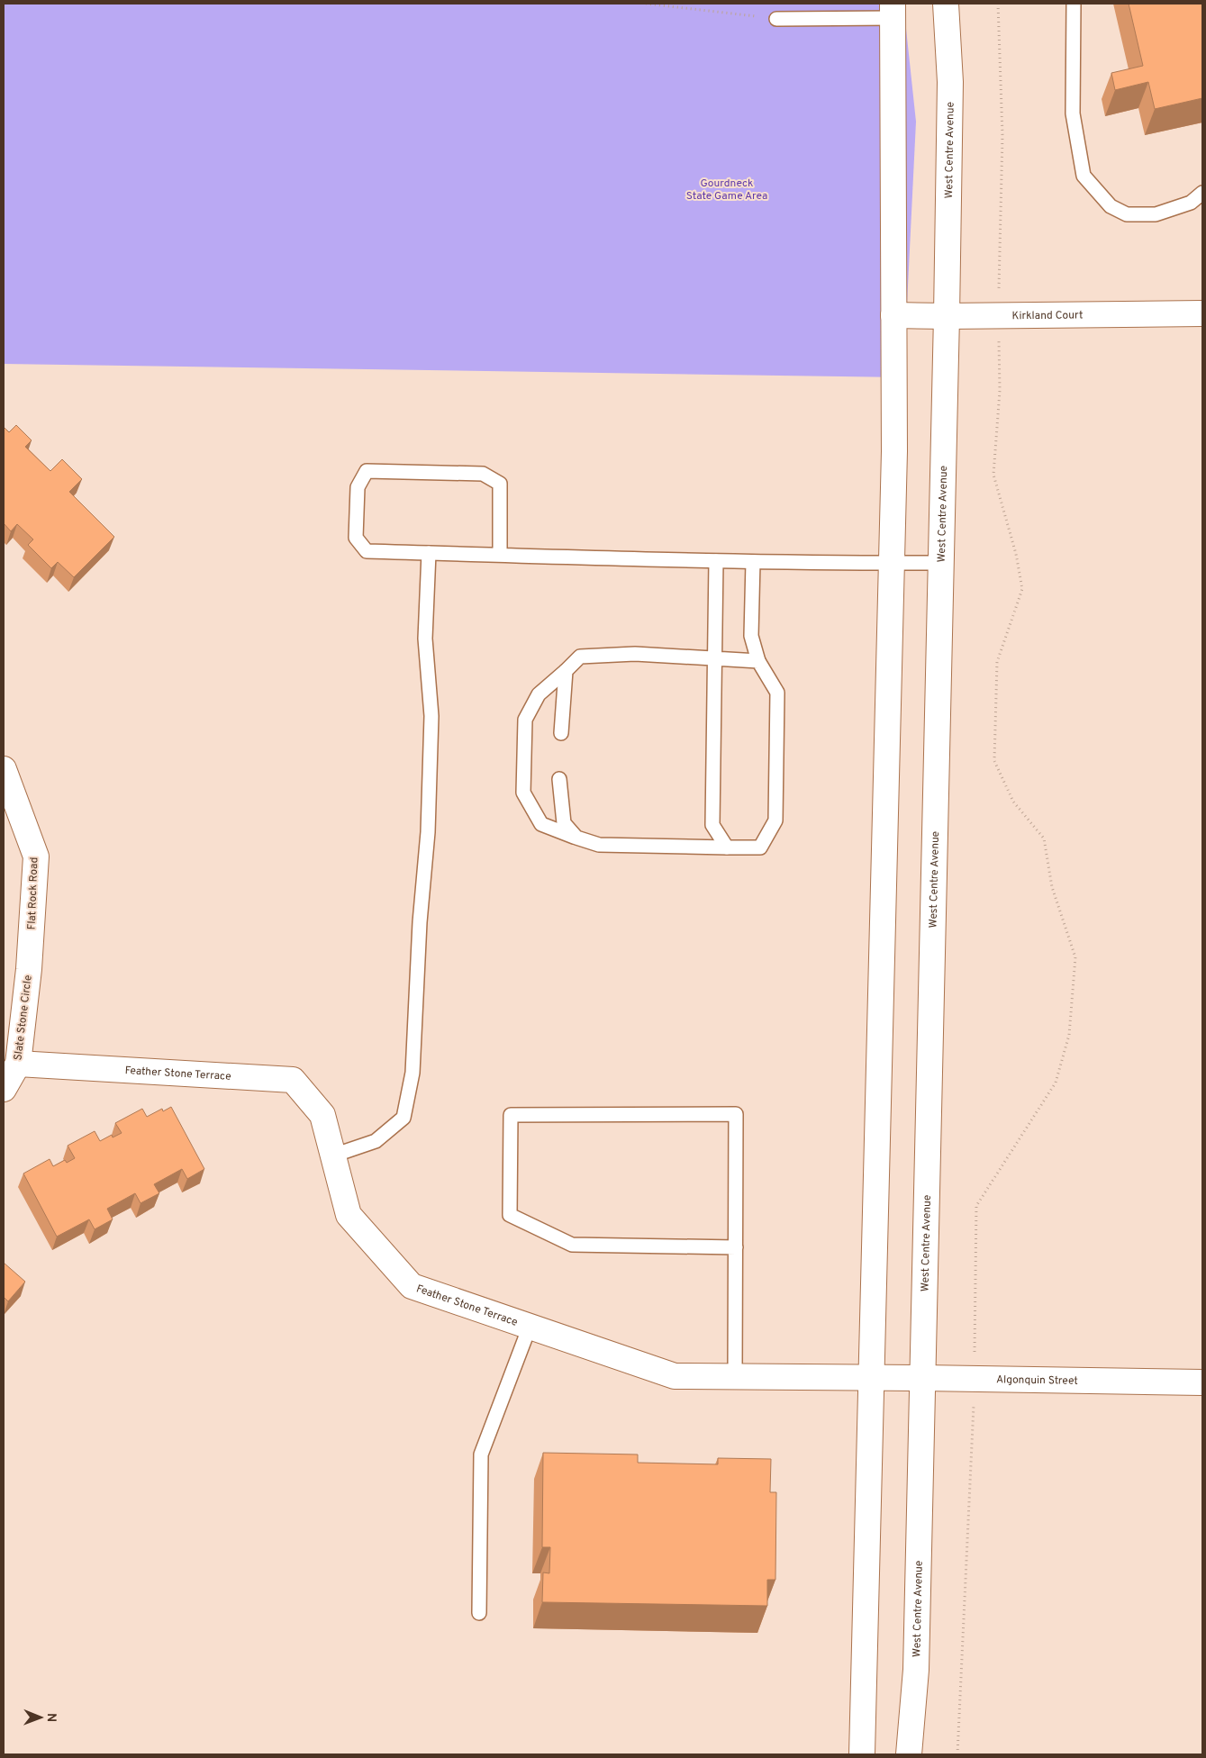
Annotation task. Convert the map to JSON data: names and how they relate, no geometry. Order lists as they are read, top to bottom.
{
  "streets": {
    "main road": [
      "West Centre Avenue",
      "Kirkland Court",
      "Flat Rock Road",
      "Slate Stone Circle",
      "Feather Stone Terrace",
      "Algonquin Street"
    ]
  },
  "crossings": [
    ["West Centre Avenue", "Kirkland Court"],
    ["West Centre Avenue", "Algonquin Street"],
    ["Flat Rock Road", "Slate Stone Circle"],
    ["Slate Stone Circle", "Feather Stone Terrace"],
    ["Feather Stone Terrace", "Algonquin Street"]
  ],
  "parks": ["Gourdneck State Game Area"],
  "north": "right"
}
